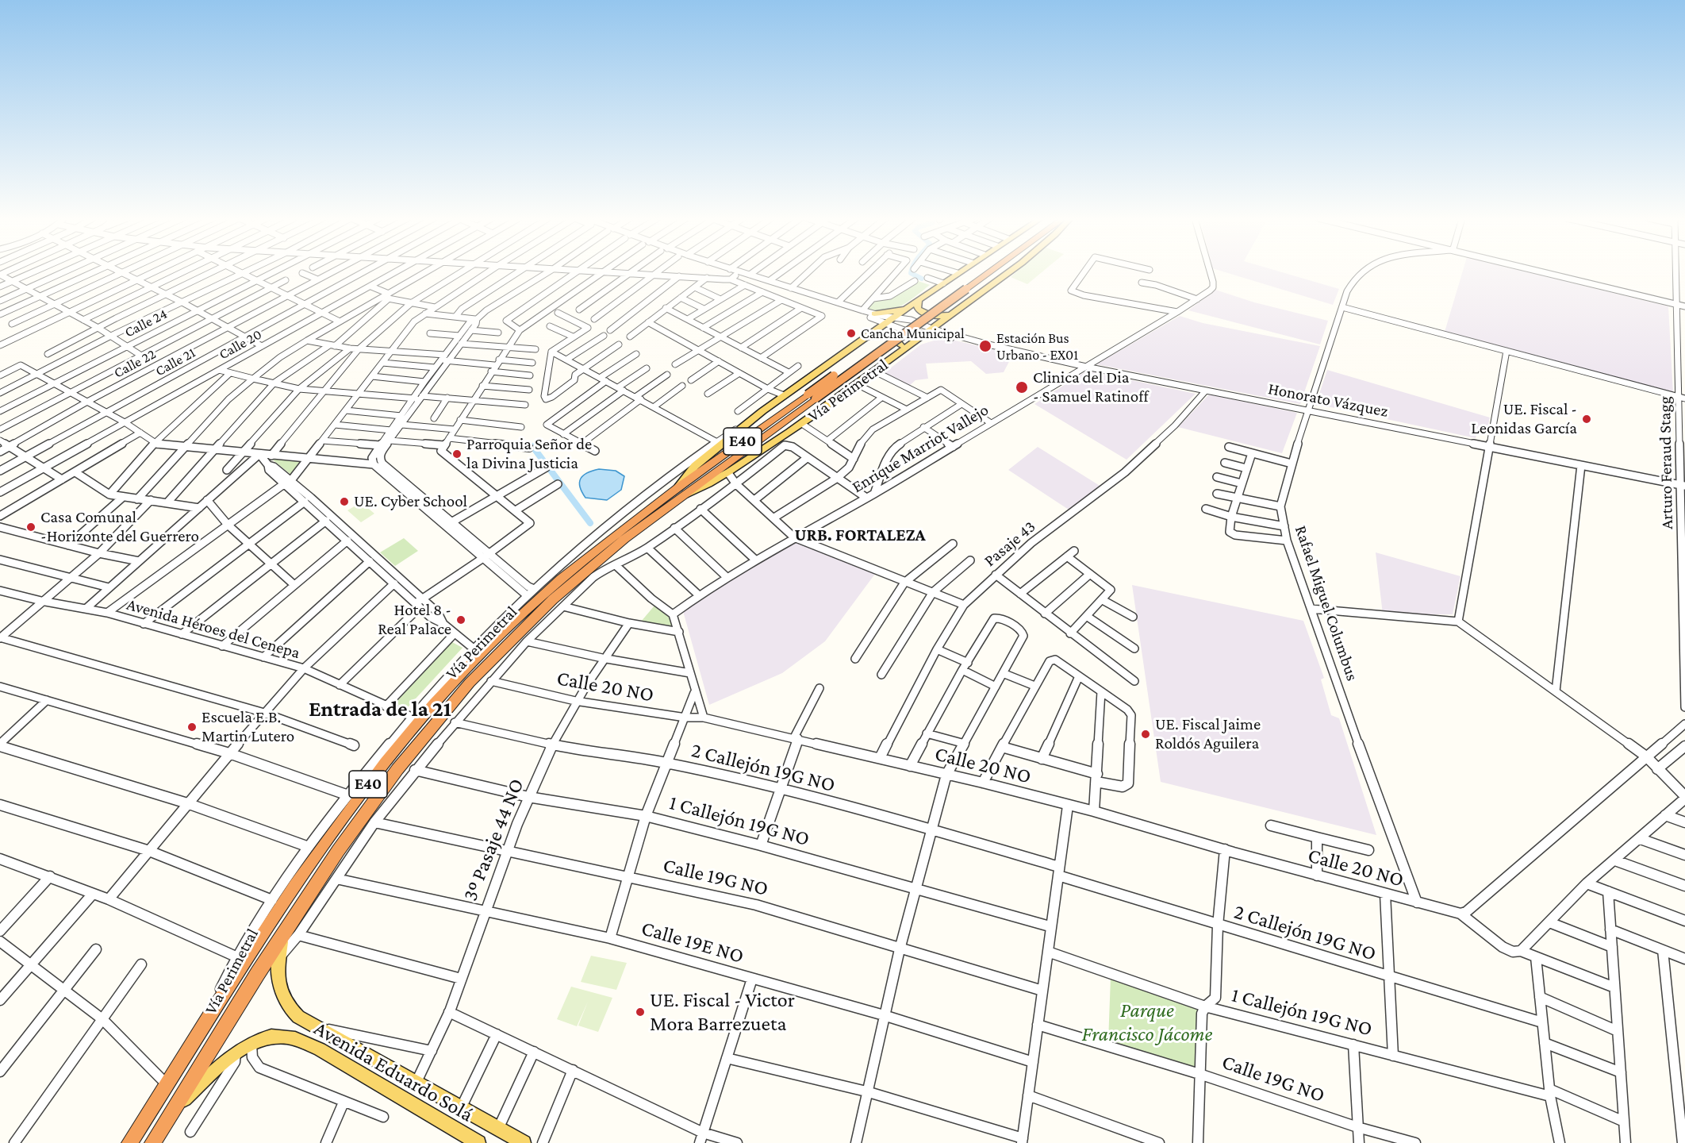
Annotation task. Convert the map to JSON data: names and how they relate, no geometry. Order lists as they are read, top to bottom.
{
  "streets": {
    "highway": ["Vía Perimetral", "E40"],
    "main road": ["Avenida Eduardo Solá"],
    "street": [
      "Calle 24",
      "Calle 20",
      "Calle 21",
      "Calle 22",
      "Honorato Vázquez",
      "Enrique Marriot Vallejo",
      "Arturo Feraud Stagg",
      "Pasaje 43",
      "Rafael Miguel Columbus",
      "Avenida Héroes del Cenepa",
      "Calle 20 NO",
      "2 Callejón 19G NO",
      "1 Callejón 19G NO",
      "3º Pasaje 44 NO",
      "Calle 19G NO",
      "Calle 19E NO"
    ]
  },
  "crossings": [
    ["Vía Perimetral", "Honorato Vázquez"],
    ["Vía Perimetral", "Avenida Héroes del Cenepa"],
    ["Vía Perimetral", "Calle 20 NO"],
    ["Vía Perimetral", "2 Callejón 19G NO"],
    ["Vía Perimetral", "1 Callejón 19G NO"],
    ["Vía Perimetral", "Calle 19G NO"],
    ["Vía Perimetral", "Calle 19E NO"],
    ["Vía Perimetral", "Avenida Eduardo Solá"],
    ["Honorato Vázquez", "Enrique Marriot Vallejo"],
    ["Honorato Vázquez", "Arturo Feraud Stagg"],
    ["Honorato Vázquez", "Pasaje 43"],
    ["Honorato Vázquez", "Rafael Miguel Columbus"],
    ["Pasaje 43", "Calle 20 NO"],
    ["Rafael Miguel Columbus", "Calle 20 NO"],
    ["Calle 20 NO", "3º Pasaje 44 NO"],
    ["2 Callejón 19G NO", "3º Pasaje 44 NO"],
    ["1 Callejón 19G NO", "3º Pasaje 44 NO"],
    ["3º Pasaje 44 NO", "Calle 19G NO"],
    ["3º Pasaje 44 NO", "Calle 19E NO"],
    ["3º Pasaje 44 NO", "Avenida Eduardo Solá"]
  ],
  "districts": ["URB. FORTALEZA", "Entrada de la 21"],
  "parks": ["Parque Francisco Jácome"],
  "places": [
    "Cancha Municipal",
    "Estación Bus Urbano - EX01",
    "Clinica del Dia - Samuel Ratinoff",
    "UE. Fiscal - Leonidas García",
    "Parroquia Señor de la Divina Justicia",
    "UE. Cyber School",
    "Casa Comunal -Horizonte del Guerrero",
    "Hotel 8 - Real Palace",
    "Escuela E.B. Martin Lutero",
    "UE. Fiscal Jaime Roldós Aguilera",
    "UE. Fiscal - Victor Mora Barrezueta"
  ]
}
